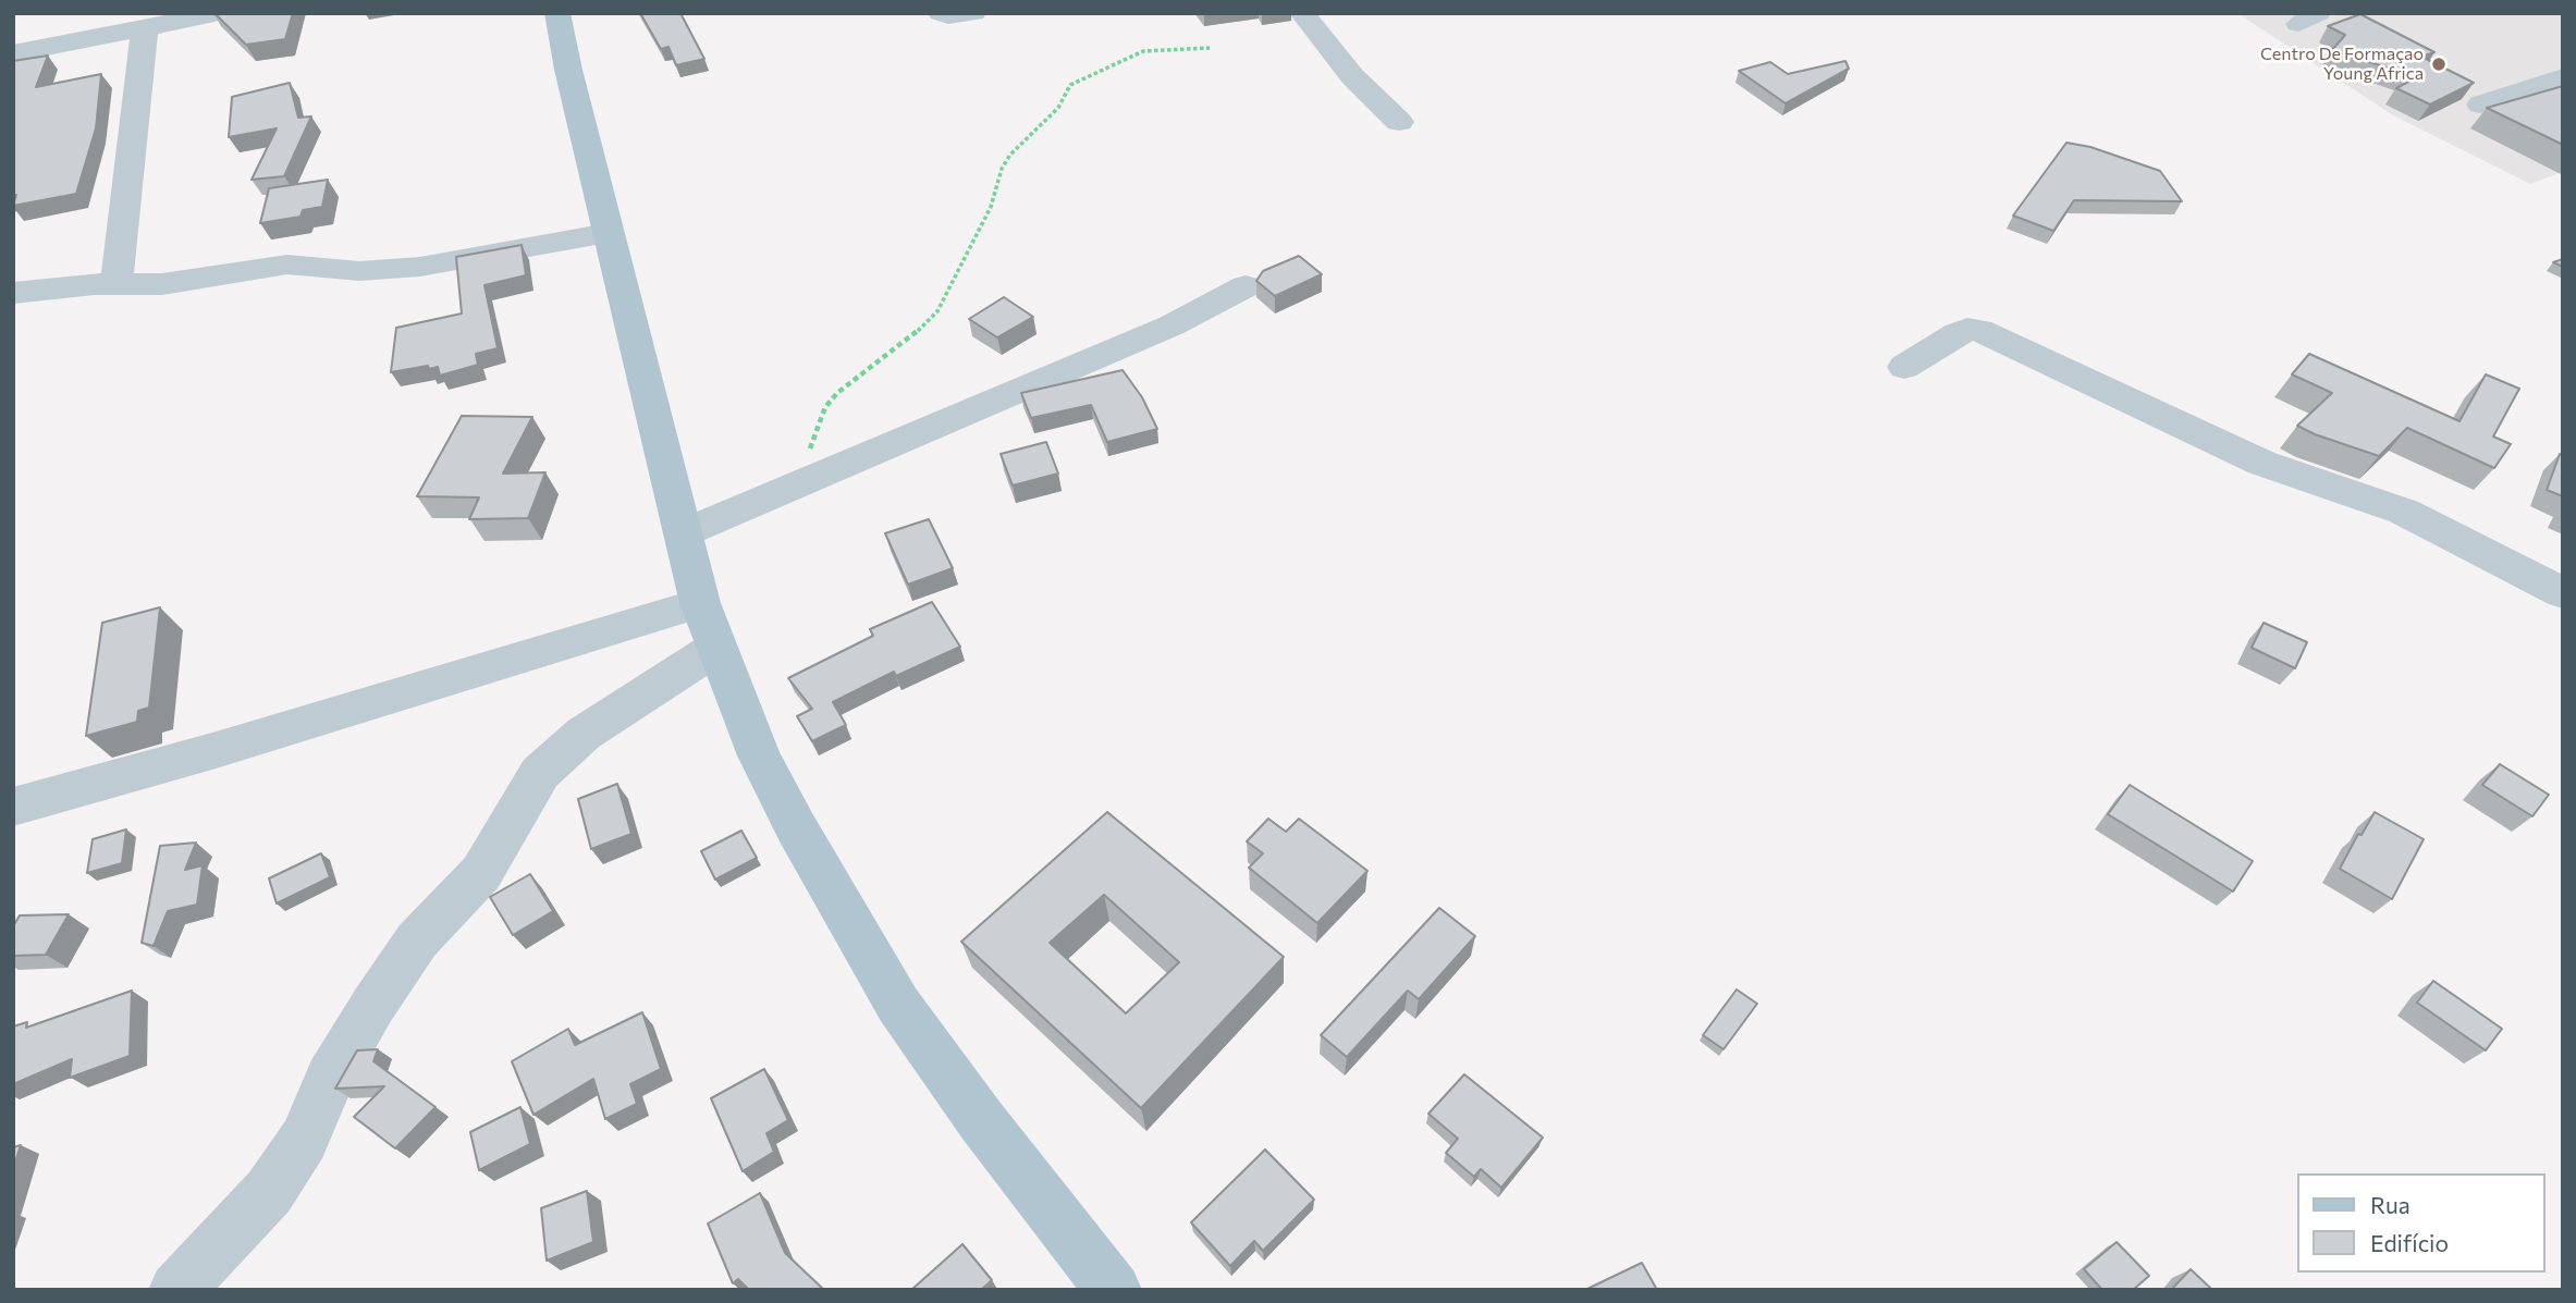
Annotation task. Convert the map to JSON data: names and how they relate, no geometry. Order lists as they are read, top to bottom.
{
  "places": ["Centro De Formaçao Young Africa"],
  "legend": ["Rua", "Edifício"]
}
